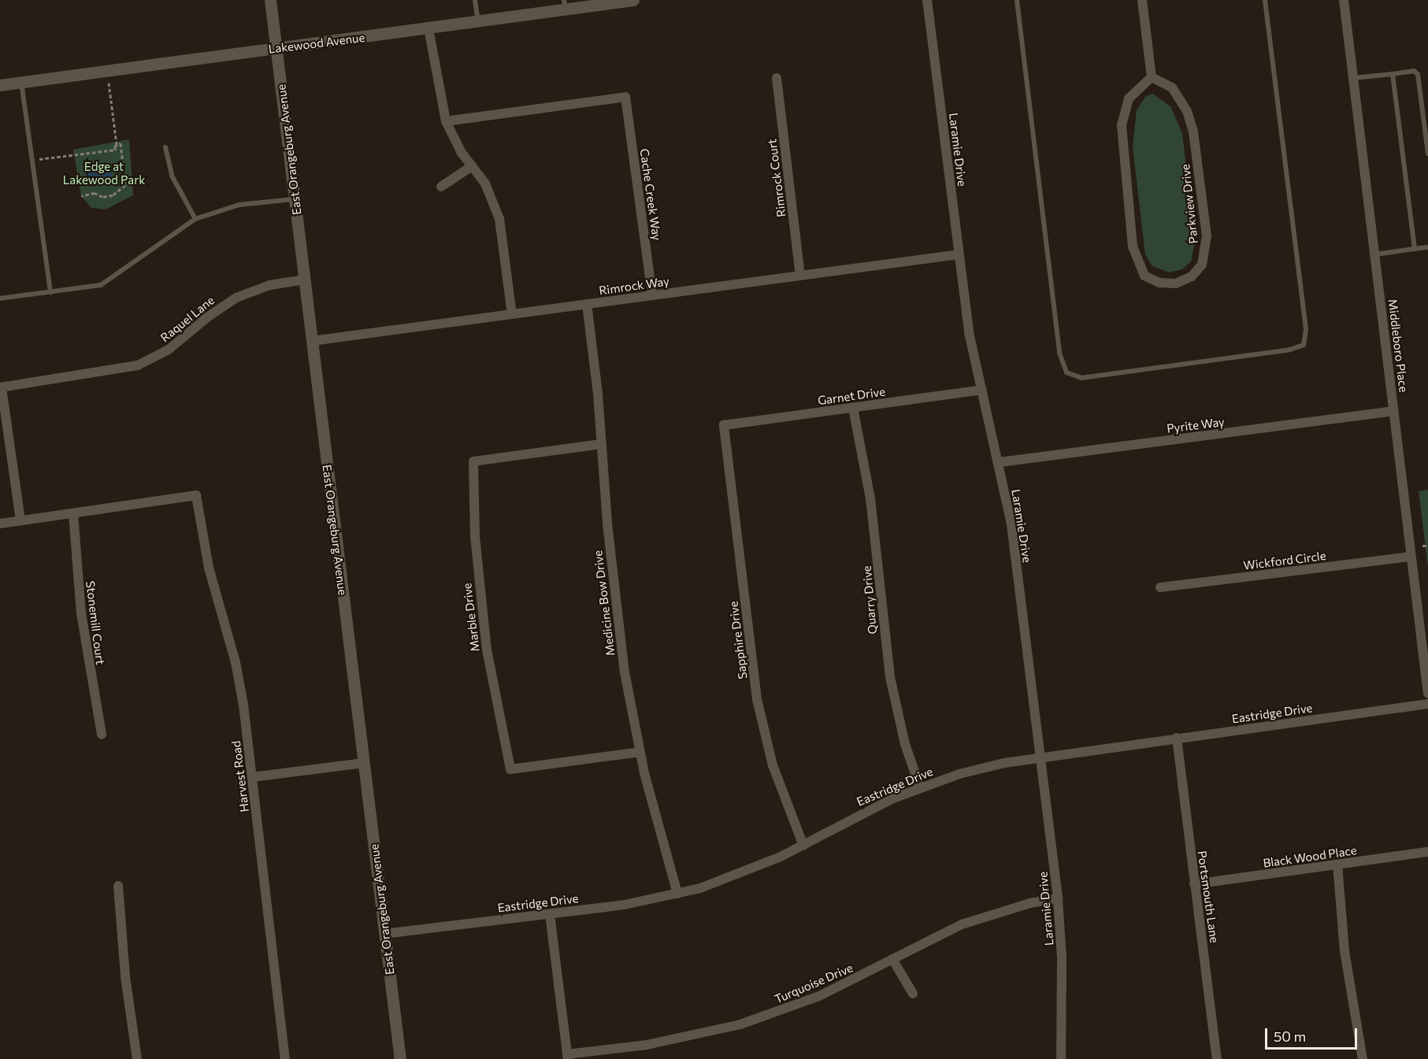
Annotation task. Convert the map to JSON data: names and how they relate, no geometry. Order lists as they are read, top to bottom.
{
  "streets": {
    "street": [
      "Lakewood Avenue",
      "East Orangeburg Avenue",
      "Laramie Drive",
      "Rimrock Court",
      "Cache Creek Way",
      "Parkview Drive",
      "Rimrock Way",
      "Raquel Lane",
      "Middleboro Place",
      "Garnet Drive",
      "Pyrite Way",
      "Wickford Circle",
      "Quarry Drive",
      "Medicine Bow Drive",
      "Marble Drive",
      "Stonemill Court",
      "Sapphire Drive",
      "Eastridge Drive",
      "Harvest Road",
      "Black Wood Place",
      "Portsmouth Lane",
      "Turquoise Drive"
    ]
  },
  "crossings": [
    ["Lakewood Avenue", "East Orangeburg Avenue"],
    ["East Orangeburg Avenue", "Rimrock Way"],
    ["East Orangeburg Avenue", "Raquel Lane"],
    ["East Orangeburg Avenue", "Eastridge Drive"],
    ["Laramie Drive", "Rimrock Way"],
    ["Laramie Drive", "Garnet Drive"],
    ["Laramie Drive", "Pyrite Way"],
    ["Laramie Drive", "Eastridge Drive"],
    ["Laramie Drive", "Turquoise Drive"],
    ["Rimrock Court", "Rimrock Way"],
    ["Cache Creek Way", "Rimrock Way"],
    ["Rimrock Way", "Medicine Bow Drive"],
    ["Middleboro Place", "Pyrite Way"],
    ["Middleboro Place", "Wickford Circle"],
    ["Garnet Drive", "Quarry Drive"],
    ["Garnet Drive", "Sapphire Drive"],
    ["Quarry Drive", "Eastridge Drive"],
    ["Medicine Bow Drive", "Marble Drive"],
    ["Medicine Bow Drive", "Eastridge Drive"],
    ["Stonemill Court", "Harvest Road"],
    ["Sapphire Drive", "Eastridge Drive"],
    ["Eastridge Drive", "Portsmouth Lane"],
    ["Black Wood Place", "Portsmouth Lane"]
  ],
  "parks": ["Edge at Lakewood Park"],
  "scale_bar": "50 m"
}
